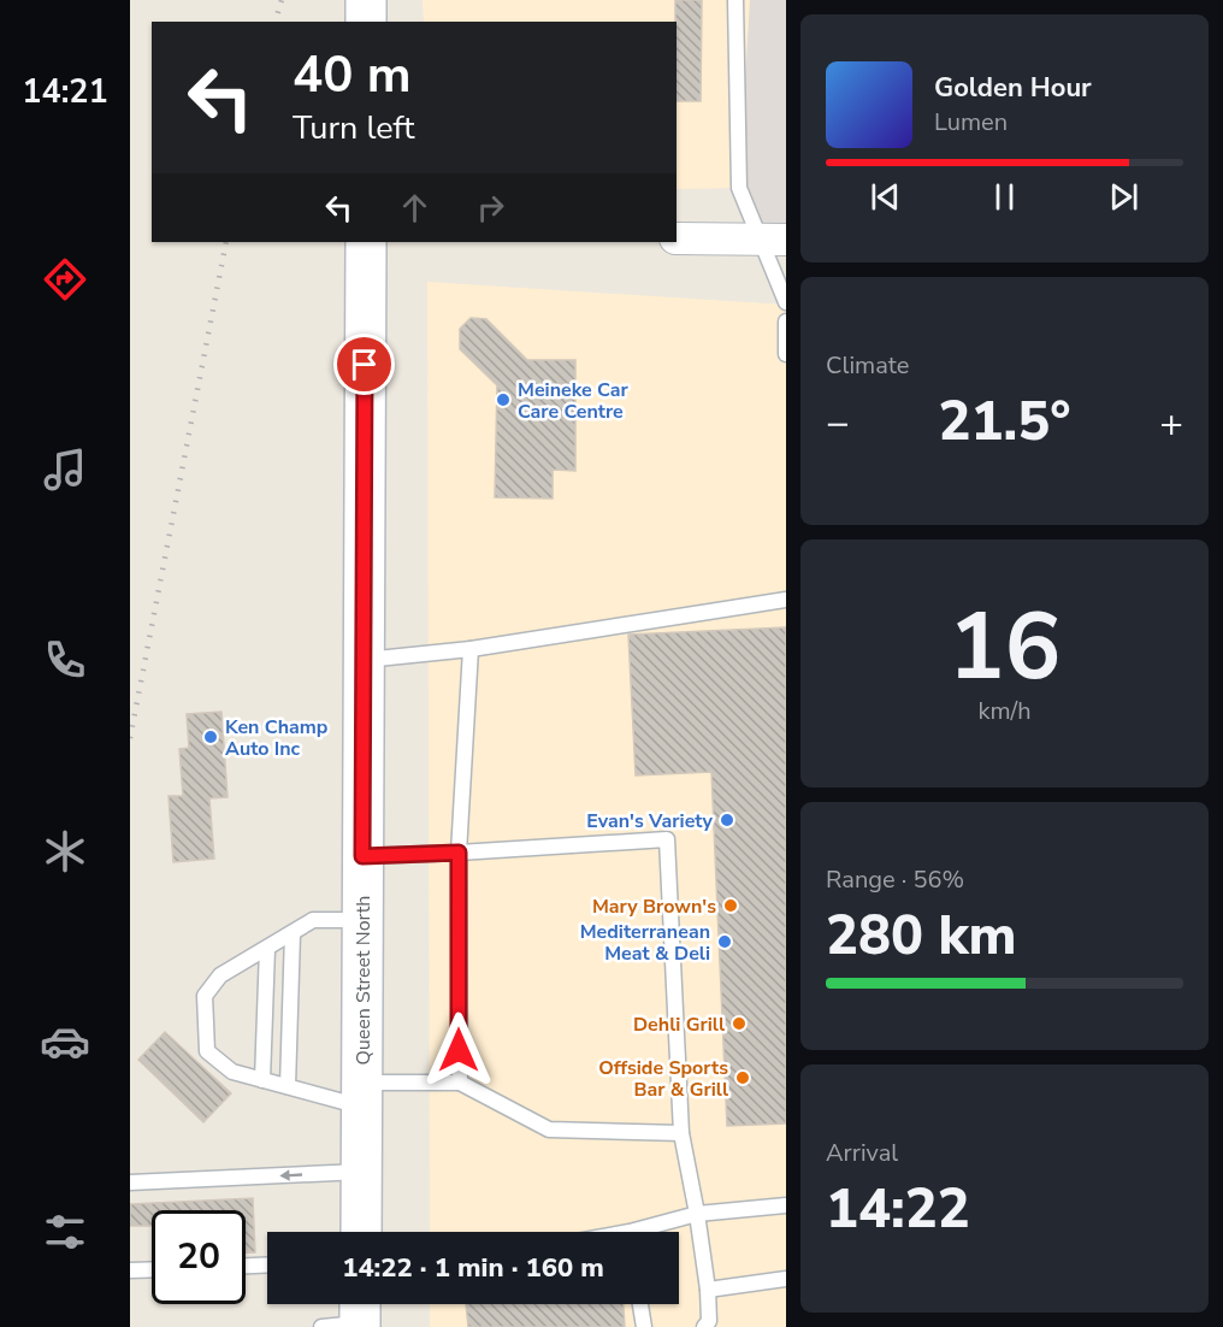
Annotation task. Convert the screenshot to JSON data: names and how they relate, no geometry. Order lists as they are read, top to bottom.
{
  "streets": {
    "main road": ["Queen Street North"]
  },
  "places": [
    "Meineke Car Care Centre",
    "Ken Champ Auto Inc",
    "Evan's Variety",
    "Mary Brown's",
    "Mediterranean Meat & Deli",
    "Dehli Grill",
    "Offside Sports Bar & Grill"
  ],
  "page": {
    "tabs": "14:21",
    "turn": ["40 m", "Turn left"],
    "song": ["Golden Hour", "Lumen"],
    "tile": [
      "Climate",
      ["16", "km/h"],
      ["Range · 56%", "280 km"],
      ["Arrival", "14:22"]
    ],
    "heat": ["−", "21.5°", "+"],
    "limit": "20",
    "trip": "14:22 · 1 min · 160 m"
  }
}
